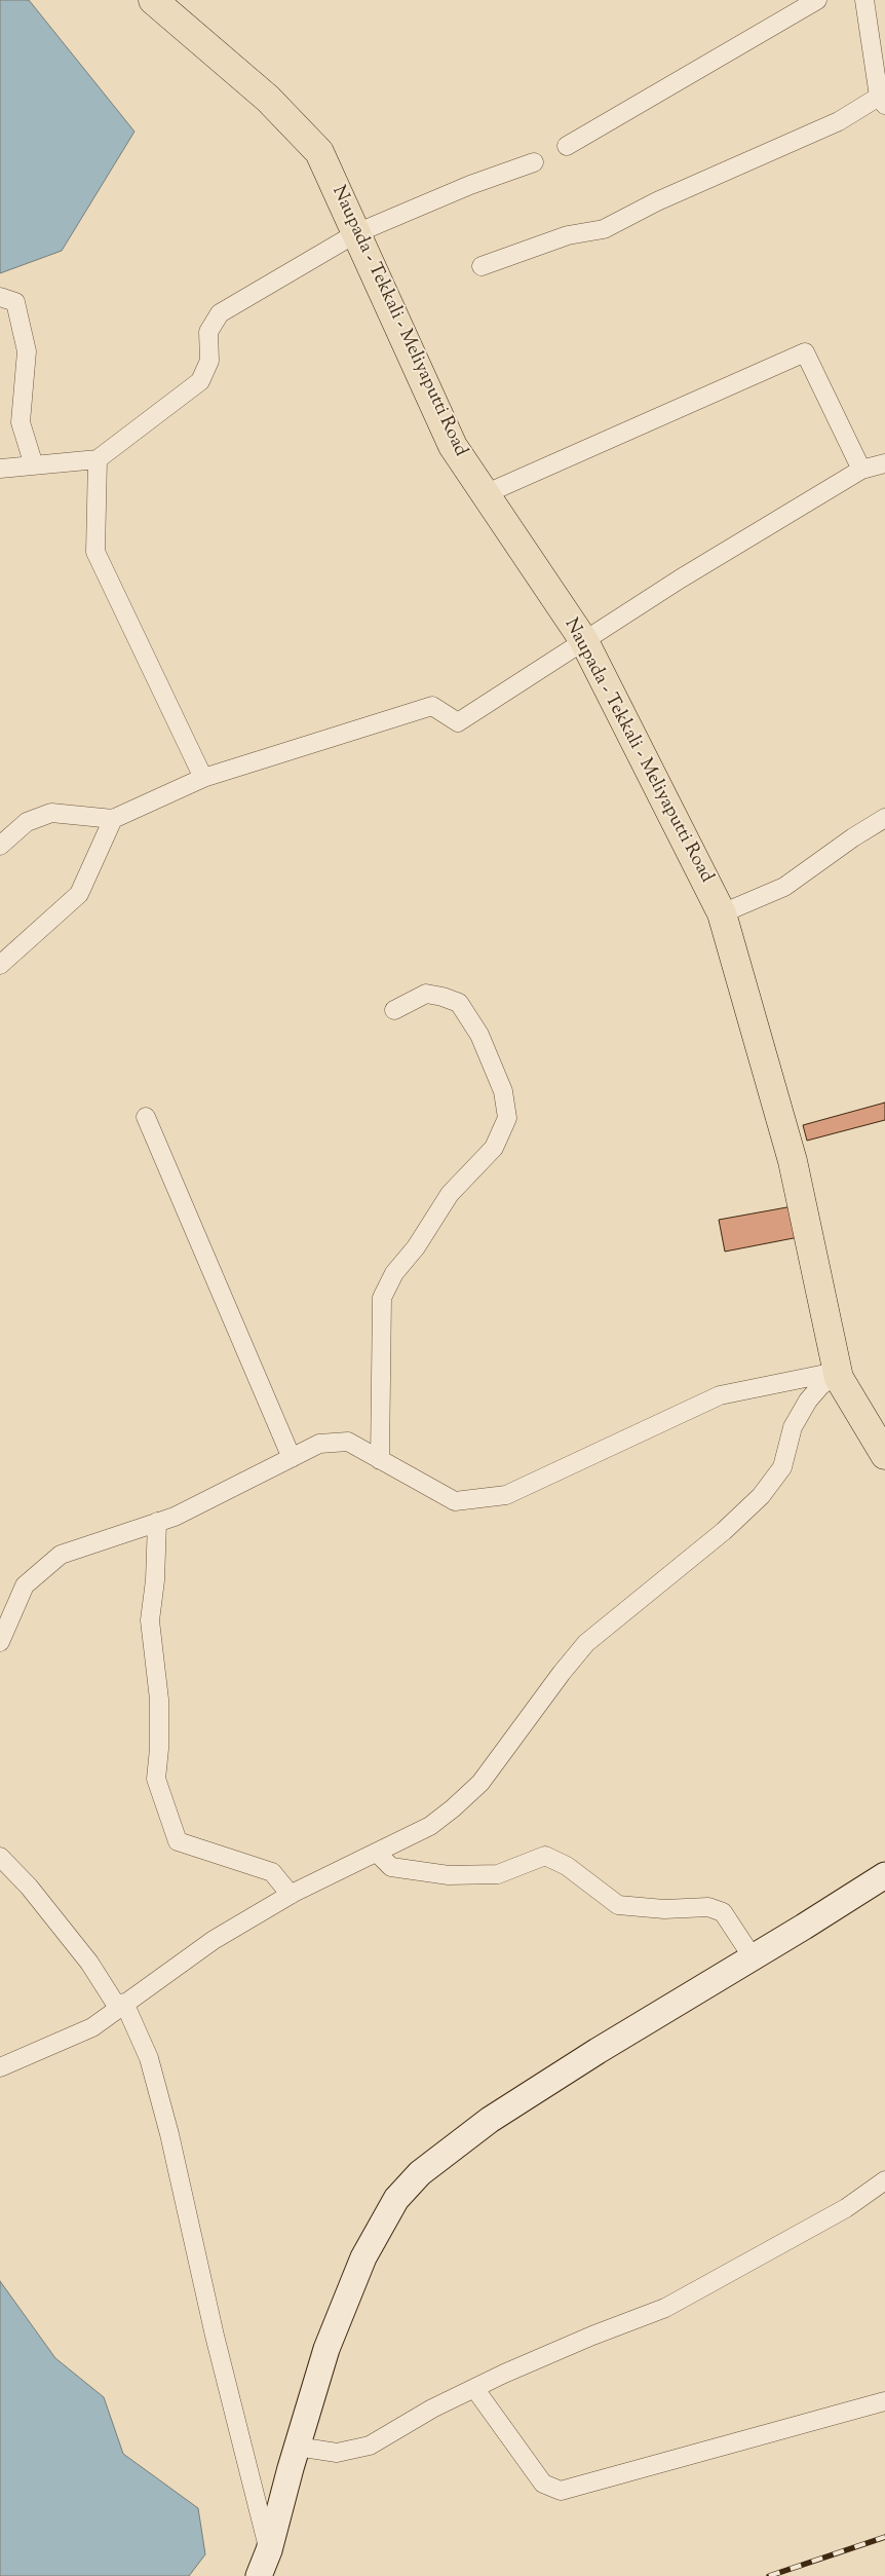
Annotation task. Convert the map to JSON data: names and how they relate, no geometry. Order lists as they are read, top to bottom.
{
  "streets": {
    "main road": ["Naupada - Tekkali - Meliyaputti Road"]
  }
}
